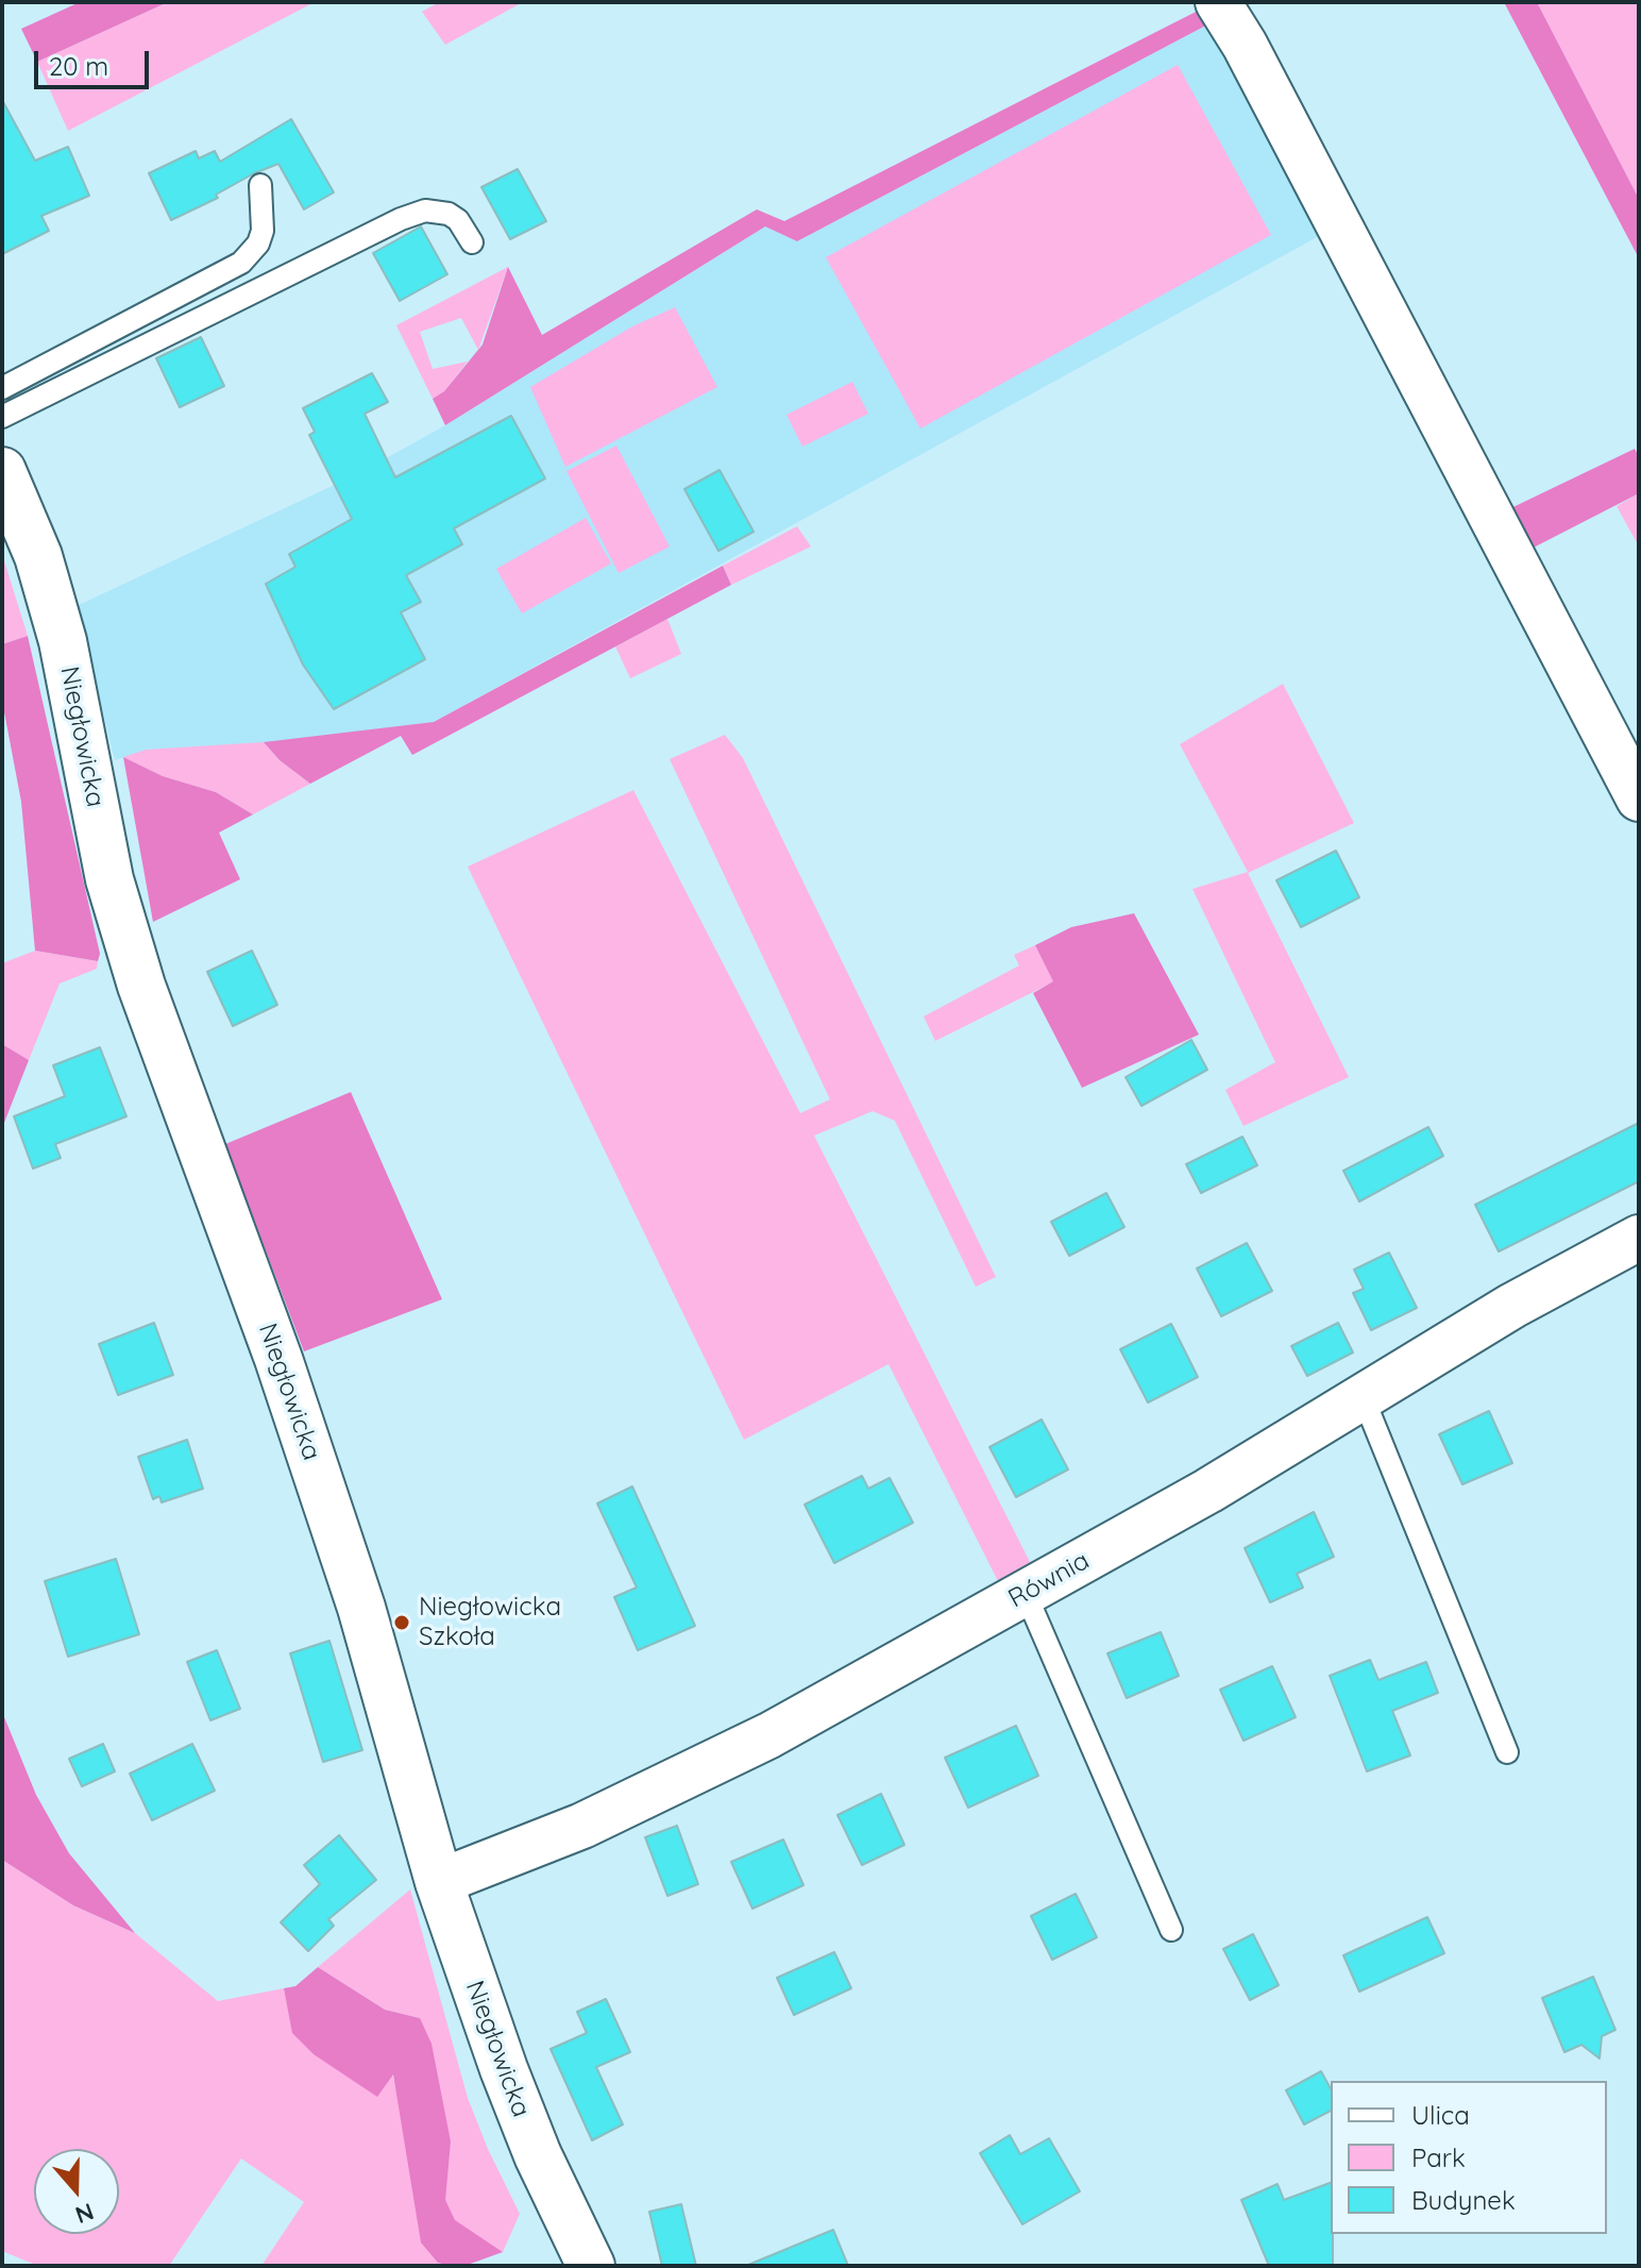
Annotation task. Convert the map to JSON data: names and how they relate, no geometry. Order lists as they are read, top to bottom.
{
  "streets": {
    "street": ["Niegłowicka", "Równia"]
  },
  "crossings": [
    ["Niegłowicka", "Równia"]
  ],
  "places": ["Niegłowicka Szkoła"],
  "legend": ["Ulica", "Park", "Budynek"],
  "scale_bar": "20 m",
  "north": "bottom"
}
